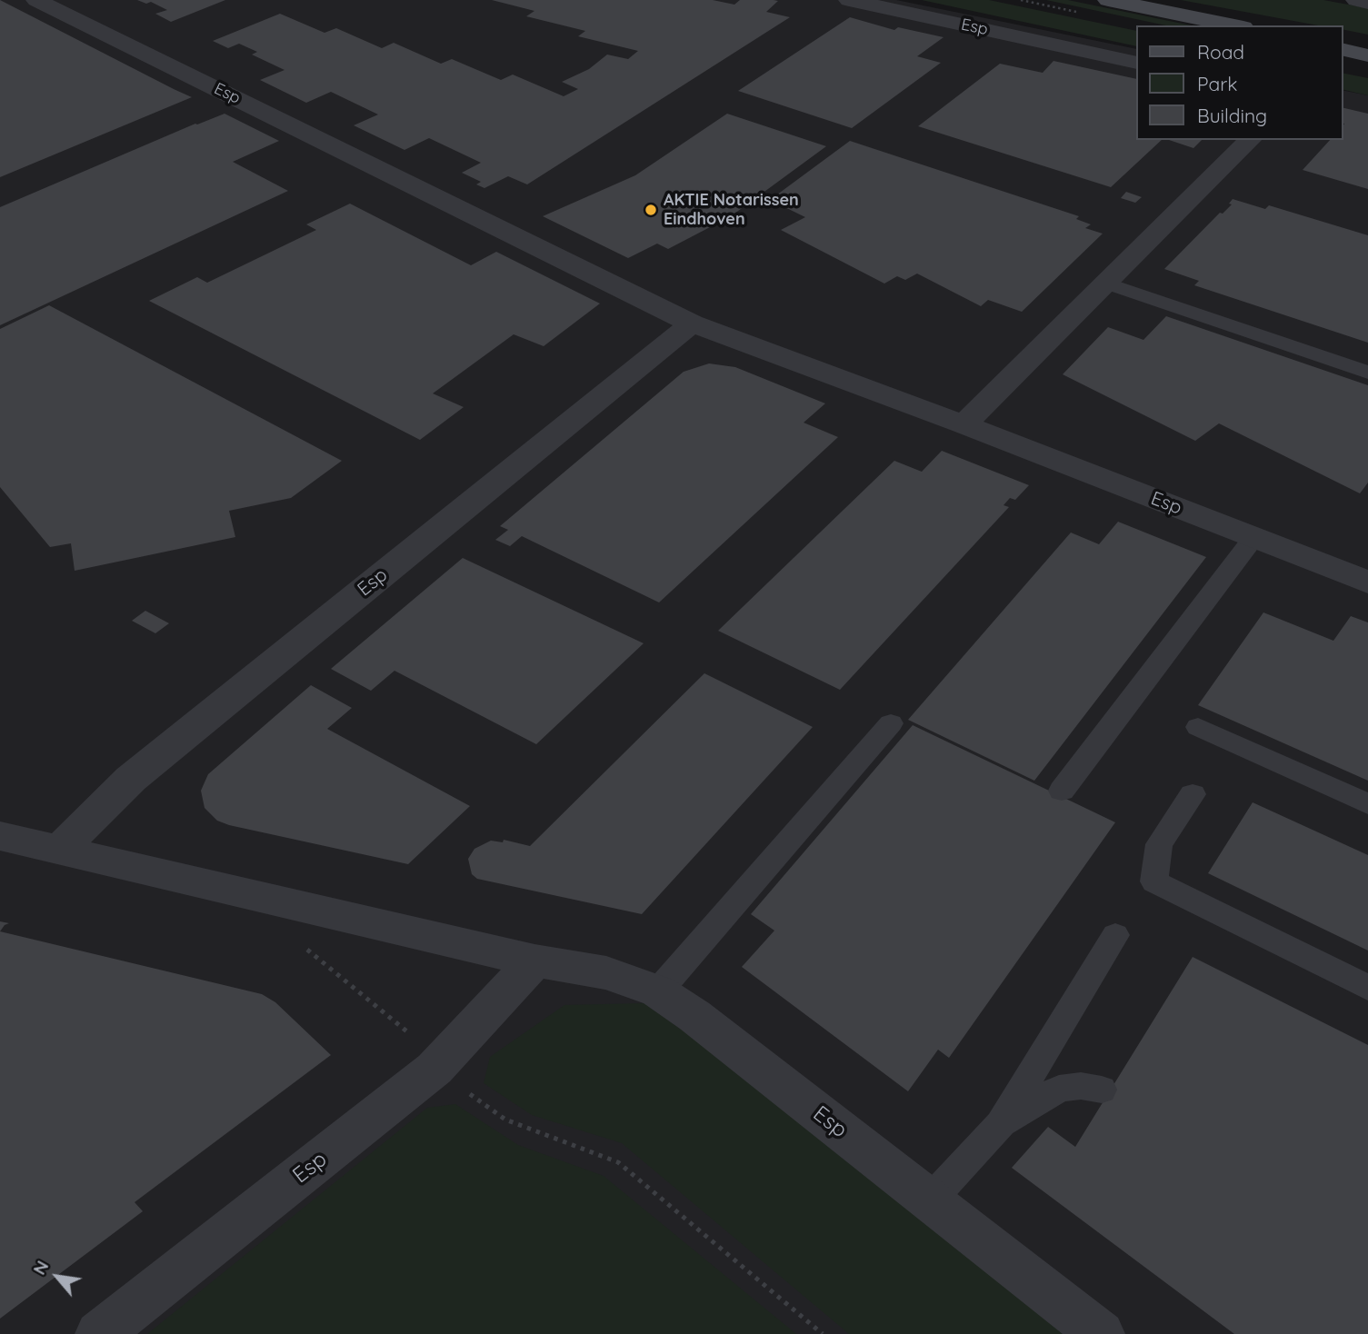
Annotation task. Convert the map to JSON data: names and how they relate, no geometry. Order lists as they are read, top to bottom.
{
  "streets": {
    "street": ["Esp"]
  },
  "places": ["AKTIE Notarissen Eindhoven"],
  "legend": ["Road", "Park", "Building"],
  "north": "top left"
}
